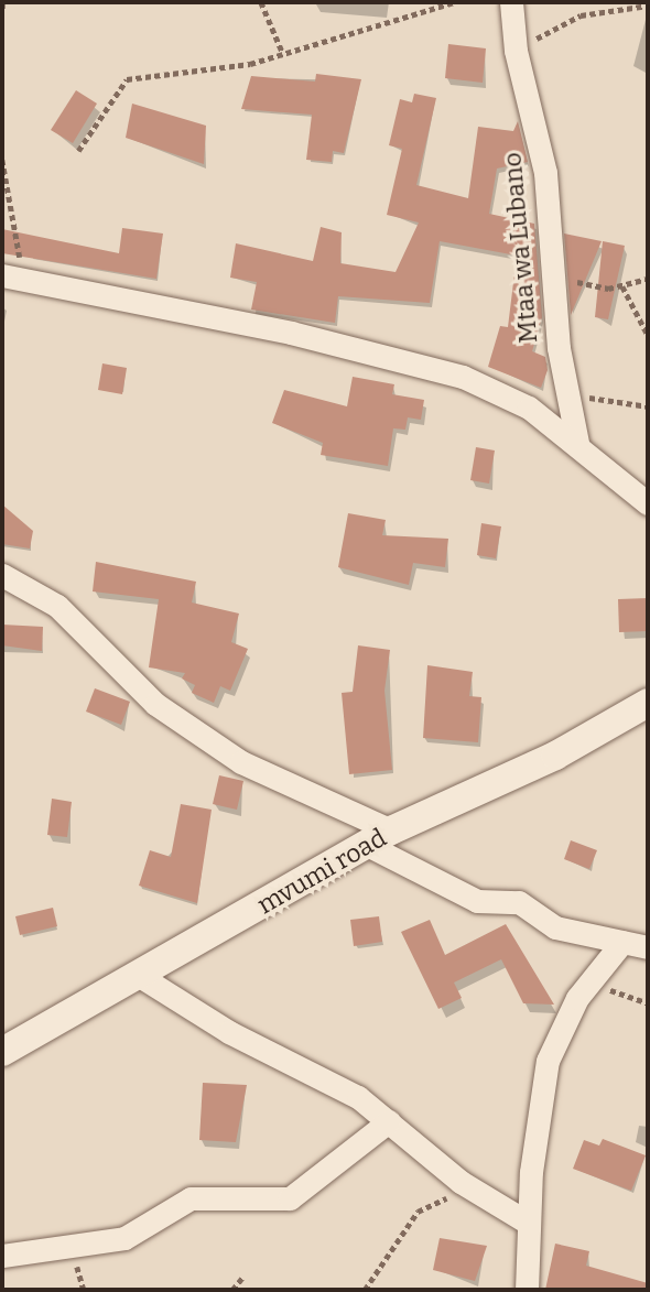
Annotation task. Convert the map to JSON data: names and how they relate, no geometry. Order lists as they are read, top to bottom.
{
  "streets": {
    "street": ["Mtaa wa Lubano", "mvumi road"]
  }
}
